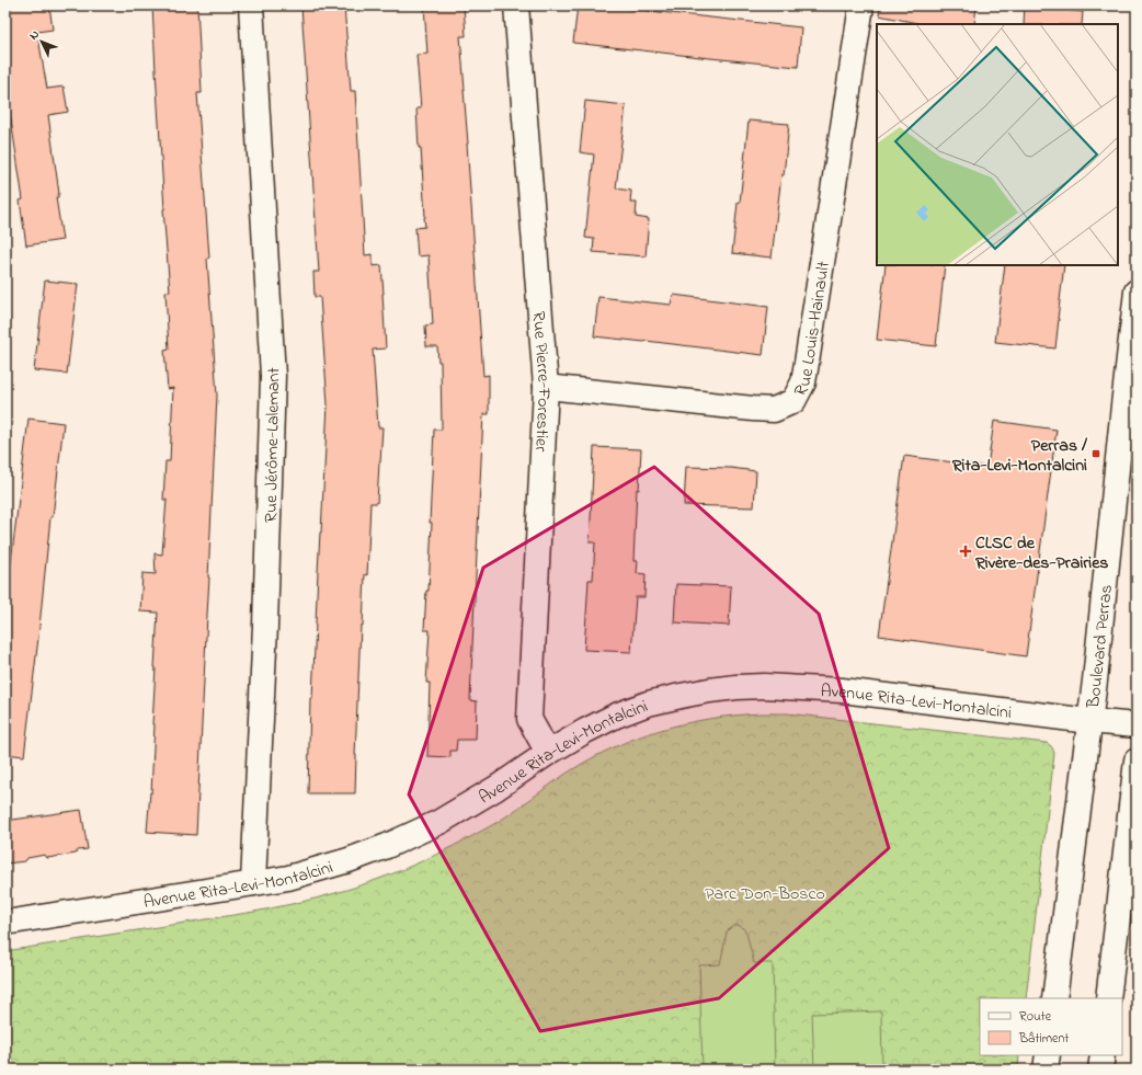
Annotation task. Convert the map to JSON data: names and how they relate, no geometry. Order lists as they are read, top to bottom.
{
  "streets": {
    "street": [
      "Rue Louis-Hainault",
      "Rue Pierre-Forestier",
      "Rue Jérôme-Lalemant",
      "Boulevard Perras",
      "Avenue Rita-Levi-Montalcini"
    ]
  },
  "crossings": [
    ["Rue Louis-Hainault", "Rue Pierre-Forestier"],
    ["Rue Pierre-Forestier", "Avenue Rita-Levi-Montalcini"],
    ["Rue Jérôme-Lalemant", "Avenue Rita-Levi-Montalcini"],
    ["Boulevard Perras", "Avenue Rita-Levi-Montalcini"]
  ],
  "parks": ["Parc Don-Bosco"],
  "places": {
    "transit": ["Perras / Rita-Levi-Montalcini"],
    "health": ["CLSC de Rivère-des-Prairies"]
  },
  "legend": ["Route", "Bâtiment"],
  "north": "top left"
}
